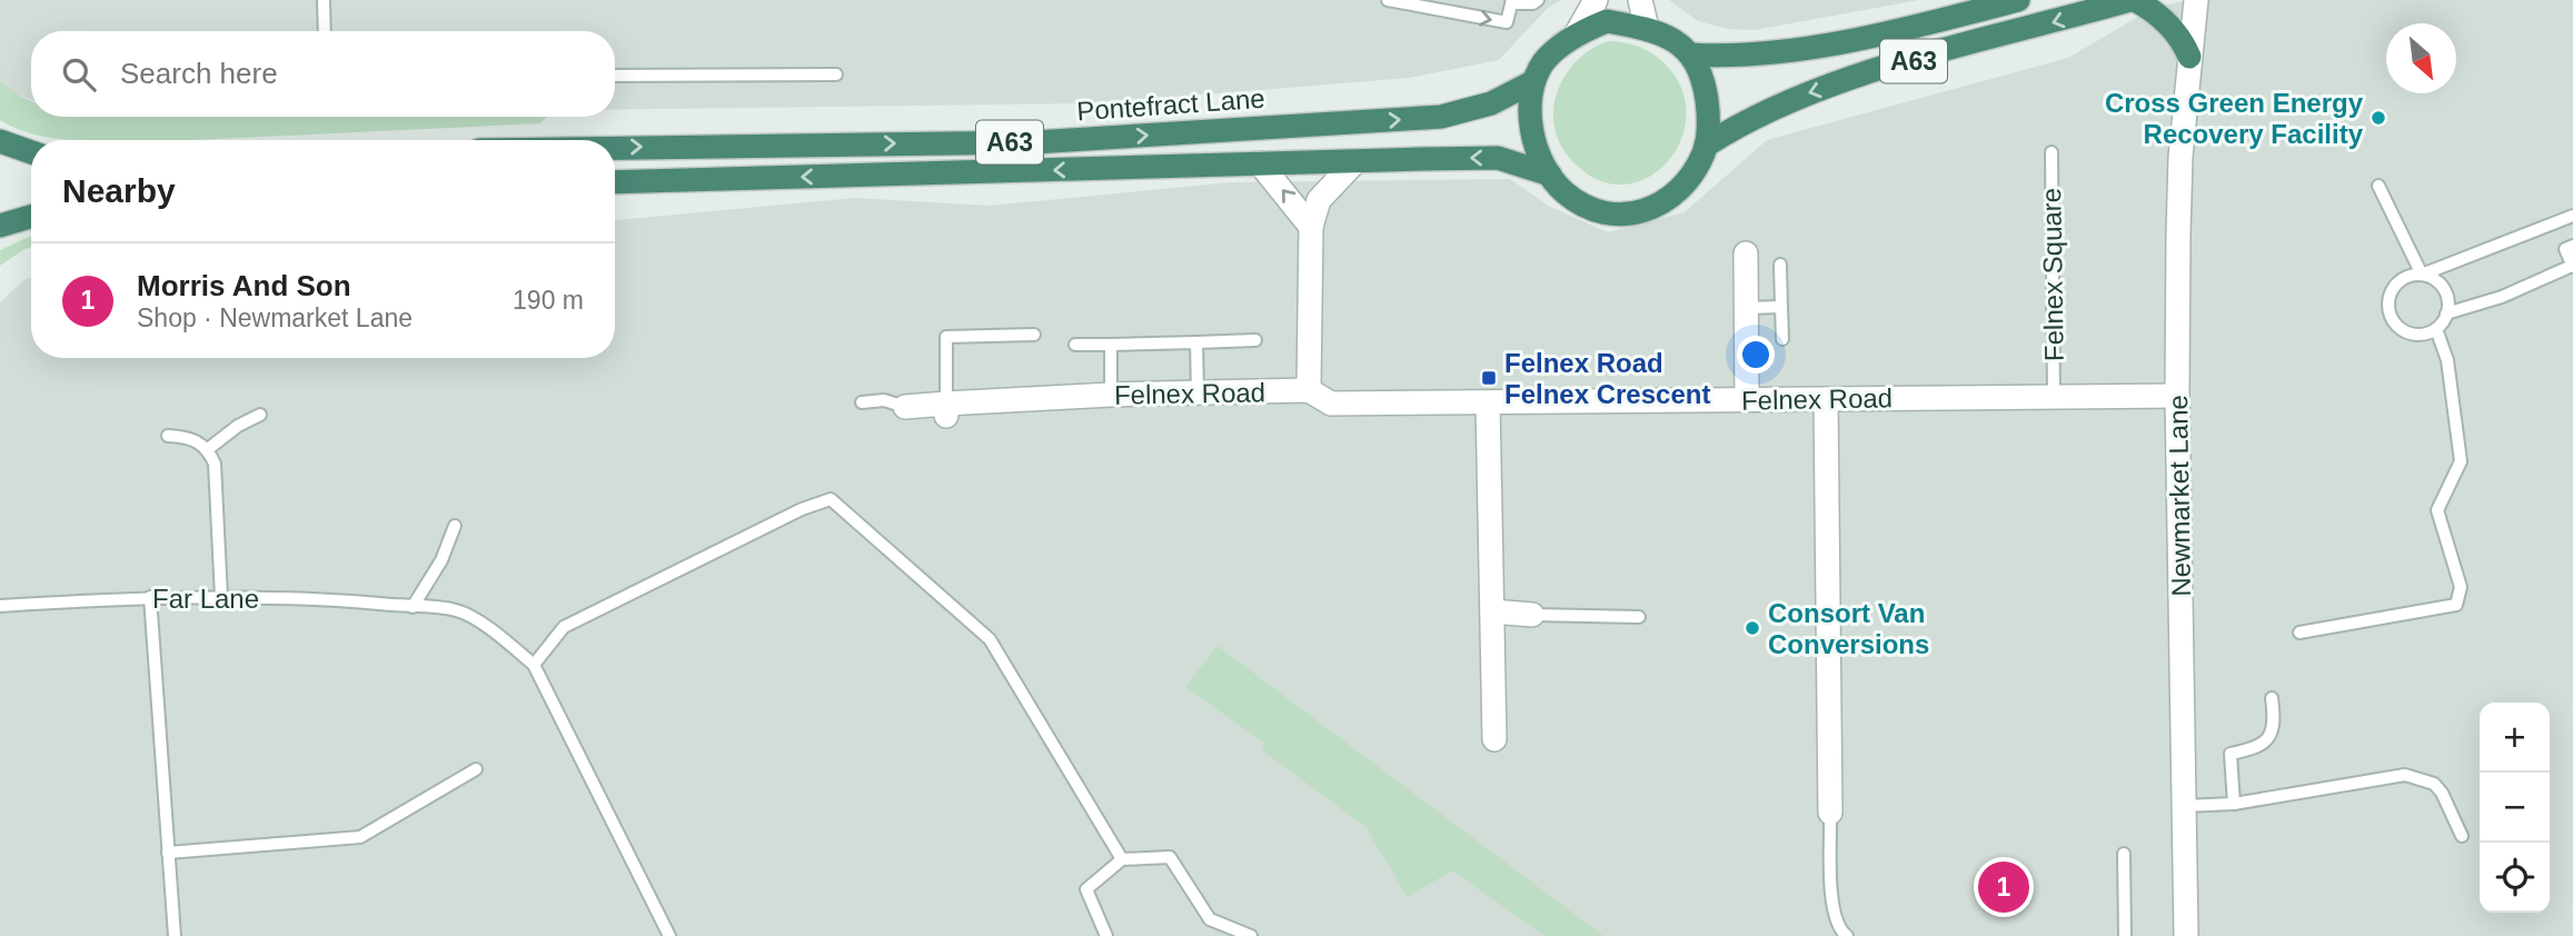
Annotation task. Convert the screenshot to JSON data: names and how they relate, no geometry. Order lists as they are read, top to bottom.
{
  "streets": {
    "highway": ["A63", "Pontefract Lane"],
    "street": ["Felnex Road", "Newmarket Lane"],
    "lane": ["Felnex Square", "Far Lane"]
  },
  "crossings": [
    ["A63", "Pontefract Lane"],
    ["Felnex Square", "Felnex Road"],
    ["Felnex Road", "Newmarket Lane"]
  ],
  "places": {
    "other": ["Cross Green Energy Recovery Facility", "Consort Van Conversions"],
    "transit": ["Felnex Road Felnex Crescent"]
  },
  "north": "bottom right",
  "page": {
    "search": "Search here",
    "heading": "Nearby",
    "list": [
      {
        "mark": "1",
        "name": "Morris And Son",
        "note": "Shop · Newmarket Lane",
        "value": "190 m"
      }
    ],
    "map_buttons": ["+", "−"],
    "pins": "1"
  }
}
